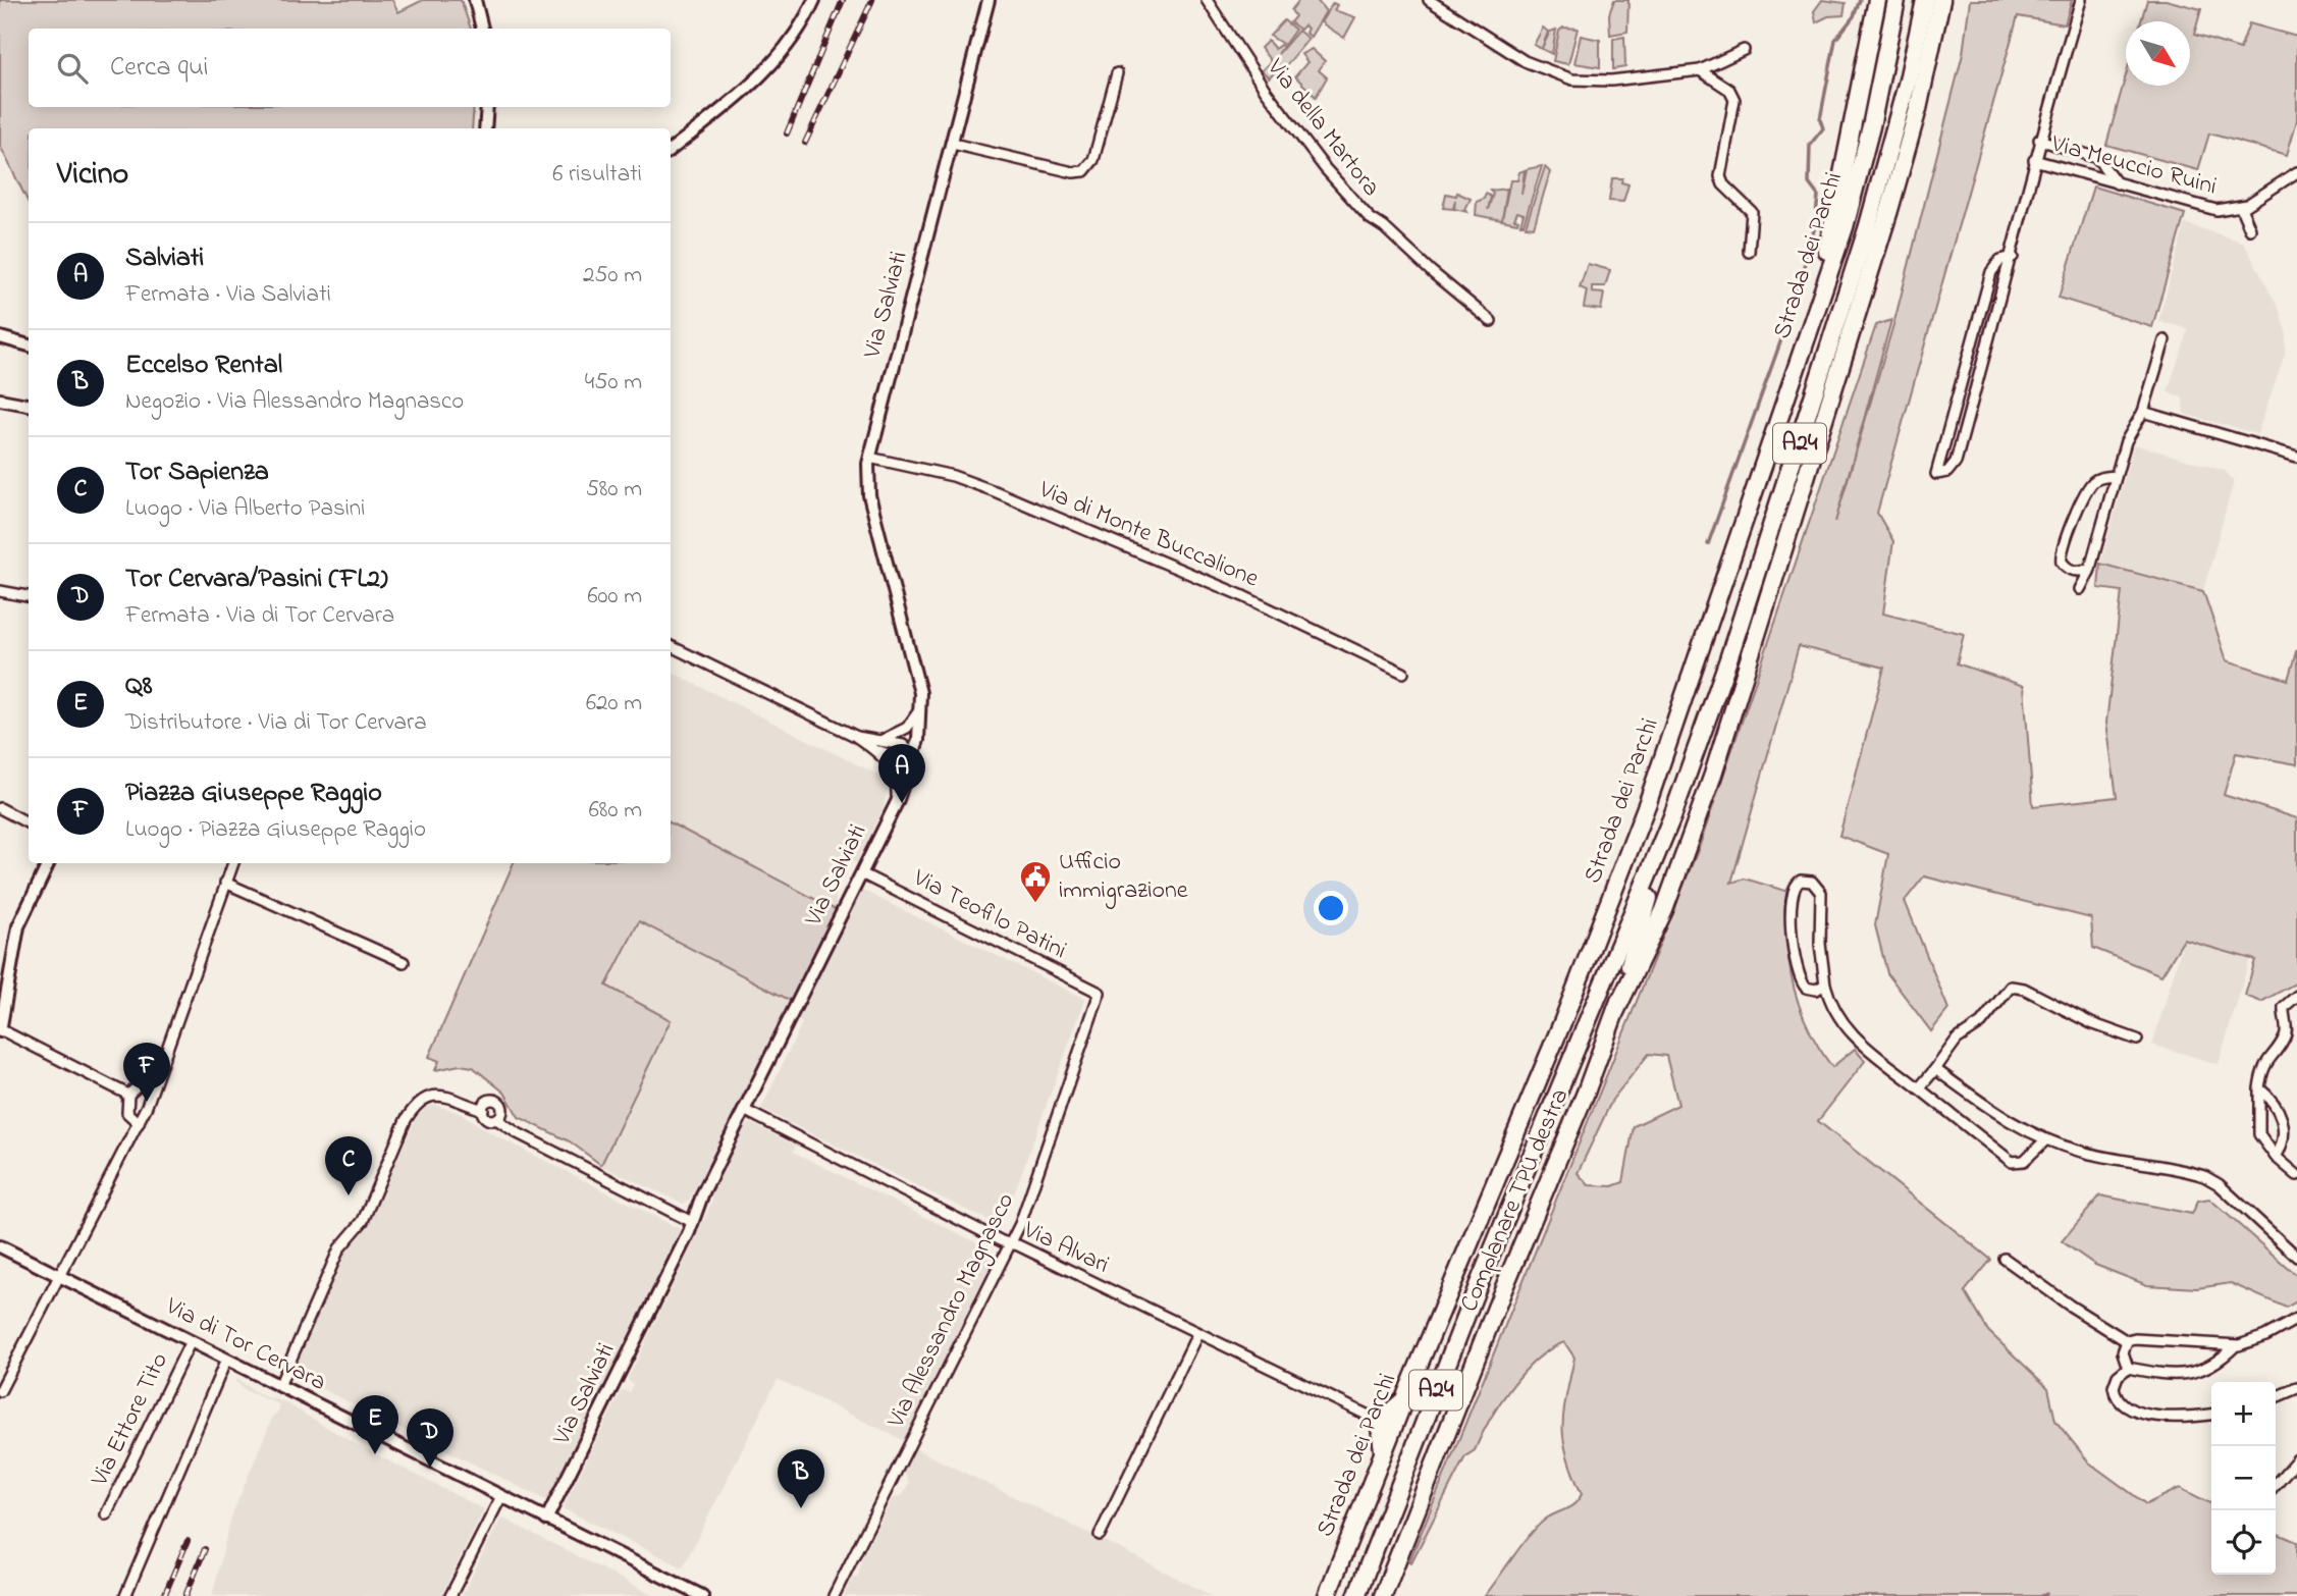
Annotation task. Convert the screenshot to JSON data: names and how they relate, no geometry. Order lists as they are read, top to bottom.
{
  "streets": {
    "highway": ["Strada dei Parchi", "A24", "Complanare TPU destra"],
    "street": [
      "Via della Martora",
      "Via Meuccio Ruini",
      "Via Salviati",
      "Via di Monte Buccalione",
      "Via Teofilo Patini",
      "Via Alvari",
      "Via Alessandro Magnasco",
      "Via di Tor Cervara",
      "Via Ettore Tito"
    ]
  },
  "crossings": [
    ["Strada dei Parchi", "Complanare TPU destra"],
    ["Via Salviati", "Via di Monte Buccalione"],
    ["Via Salviati", "Via Teofilo Patini"],
    ["Via Salviati", "Via Alvari"],
    ["Via Salviati", "Via di Tor Cervara"],
    ["Via Teofilo Patini", "Via Alessandro Magnasco"],
    ["Via Alvari", "Via Alessandro Magnasco"],
    ["Via di Tor Cervara", "Via Ettore Tito"]
  ],
  "places": {
    "public building": ["Ufficio immigrazione"]
  },
  "north": "bottom right",
  "page": {
    "search": "Cerca qui",
    "heading": ["Vicino", "6 risultati"],
    "list": [
      {
        "mark": "A",
        "name": "Salviati",
        "note": "Fermata · Via Salviati",
        "value": "250 m"
      },
      {
        "mark": "B",
        "name": "Eccelso Rental",
        "note": "Negozio · Via Alessandro Magnasco",
        "value": "450 m"
      },
      {
        "mark": "C",
        "name": "Tor Sapienza",
        "note": "Luogo · Via Alberto Pasini",
        "value": "580 m"
      },
      {
        "mark": "D",
        "name": "Tor Cervara/Pasini (FL2)",
        "note": "Fermata · Via di Tor Cervara",
        "value": "600 m"
      },
      {
        "mark": "E",
        "name": "Q8",
        "note": "Distributore · Via di Tor Cervara",
        "value": "620 m"
      },
      {
        "mark": "F",
        "name": "Piazza Giuseppe Raggio",
        "note": "Luogo · Piazza Giuseppe Raggio",
        "value": "680 m"
      }
    ],
    "pins": [
      "A",
      "F",
      "C",
      "E",
      "D",
      "B"
    ],
    "map_buttons": ["+", "−"]
  }
}
